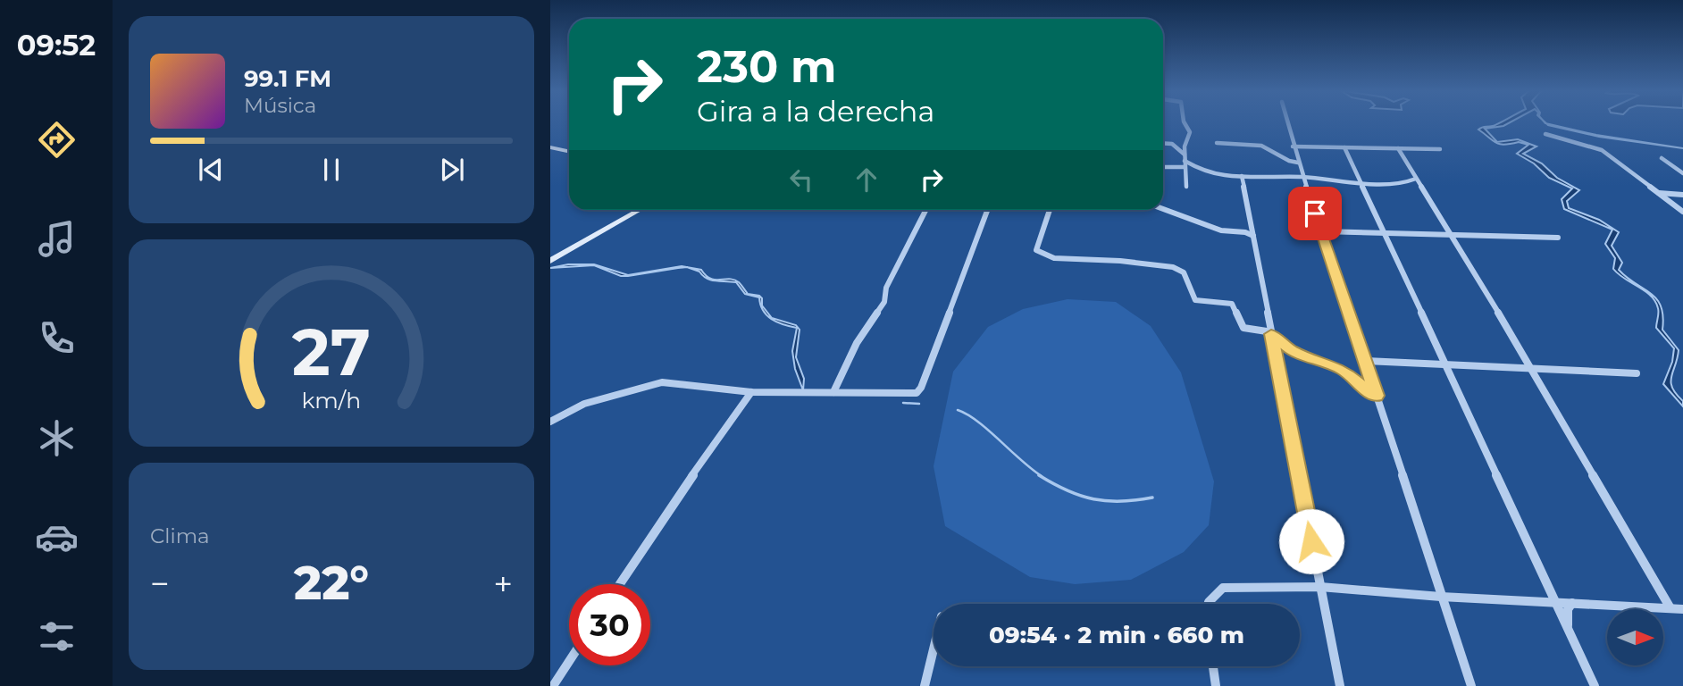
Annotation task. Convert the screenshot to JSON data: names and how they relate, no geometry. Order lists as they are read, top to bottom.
{
  "north": "right",
  "page": {
    "tabs": "09:52",
    "turn": ["230 m", "Gira a la derecha"],
    "song": ["99.1 FM", "Música"],
    "tile": "Clima",
    "heat": ["−", "22°", "+"],
    "limit": "30",
    "trip": "09:54 · 2 min · 660 m",
    "gauge": ["27", "km/h"]
  }
}
